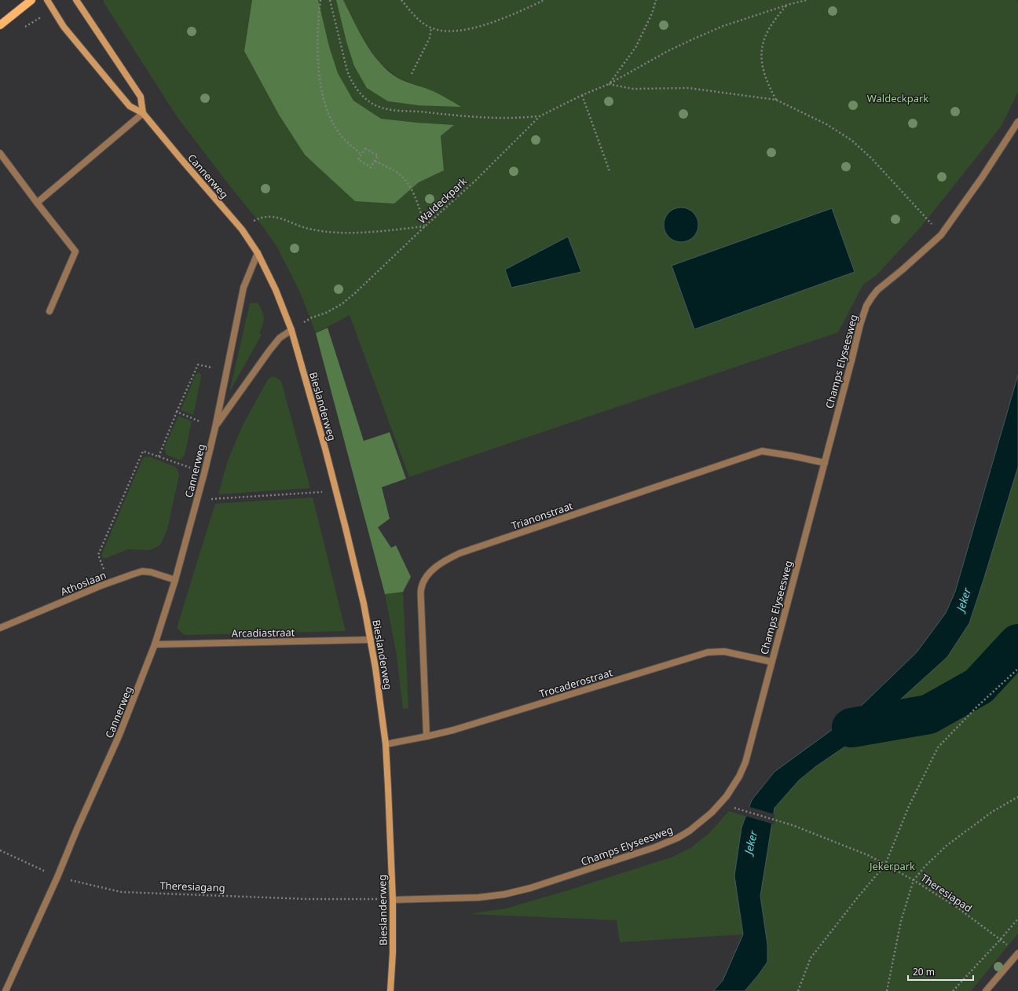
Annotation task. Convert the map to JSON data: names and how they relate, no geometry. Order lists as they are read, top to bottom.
{
  "streets": {
    "main road": ["Cannerweg", "Bieslanderweg"],
    "street": [
      "Champs Elyseesweg",
      "Trianonstraat",
      "Athoslaan",
      "Arcadiastraat",
      "Trocaderostraat"
    ],
    "path": ["Waldeckpark", "Theresiagang", "Theresiapad"]
  },
  "crossings": [
    ["Cannerweg", "Bieslanderweg"],
    ["Cannerweg", "Athoslaan"],
    ["Cannerweg", "Arcadiastraat"],
    ["Cannerweg", "Theresiagang"],
    ["Champs Elyseesweg", "Bieslanderweg"],
    ["Champs Elyseesweg", "Trianonstraat"],
    ["Champs Elyseesweg", "Trocaderostraat"],
    ["Champs Elyseesweg", "Theresiagang"],
    ["Bieslanderweg", "Arcadiastraat"],
    ["Bieslanderweg", "Trocaderostraat"],
    ["Bieslanderweg", "Theresiagang"],
    ["Trianonstraat", "Trocaderostraat"]
  ],
  "water": ["Jeker"],
  "parks": ["Waldeckpark", "Jekerpark"],
  "scale_bar": "20 m"
}
